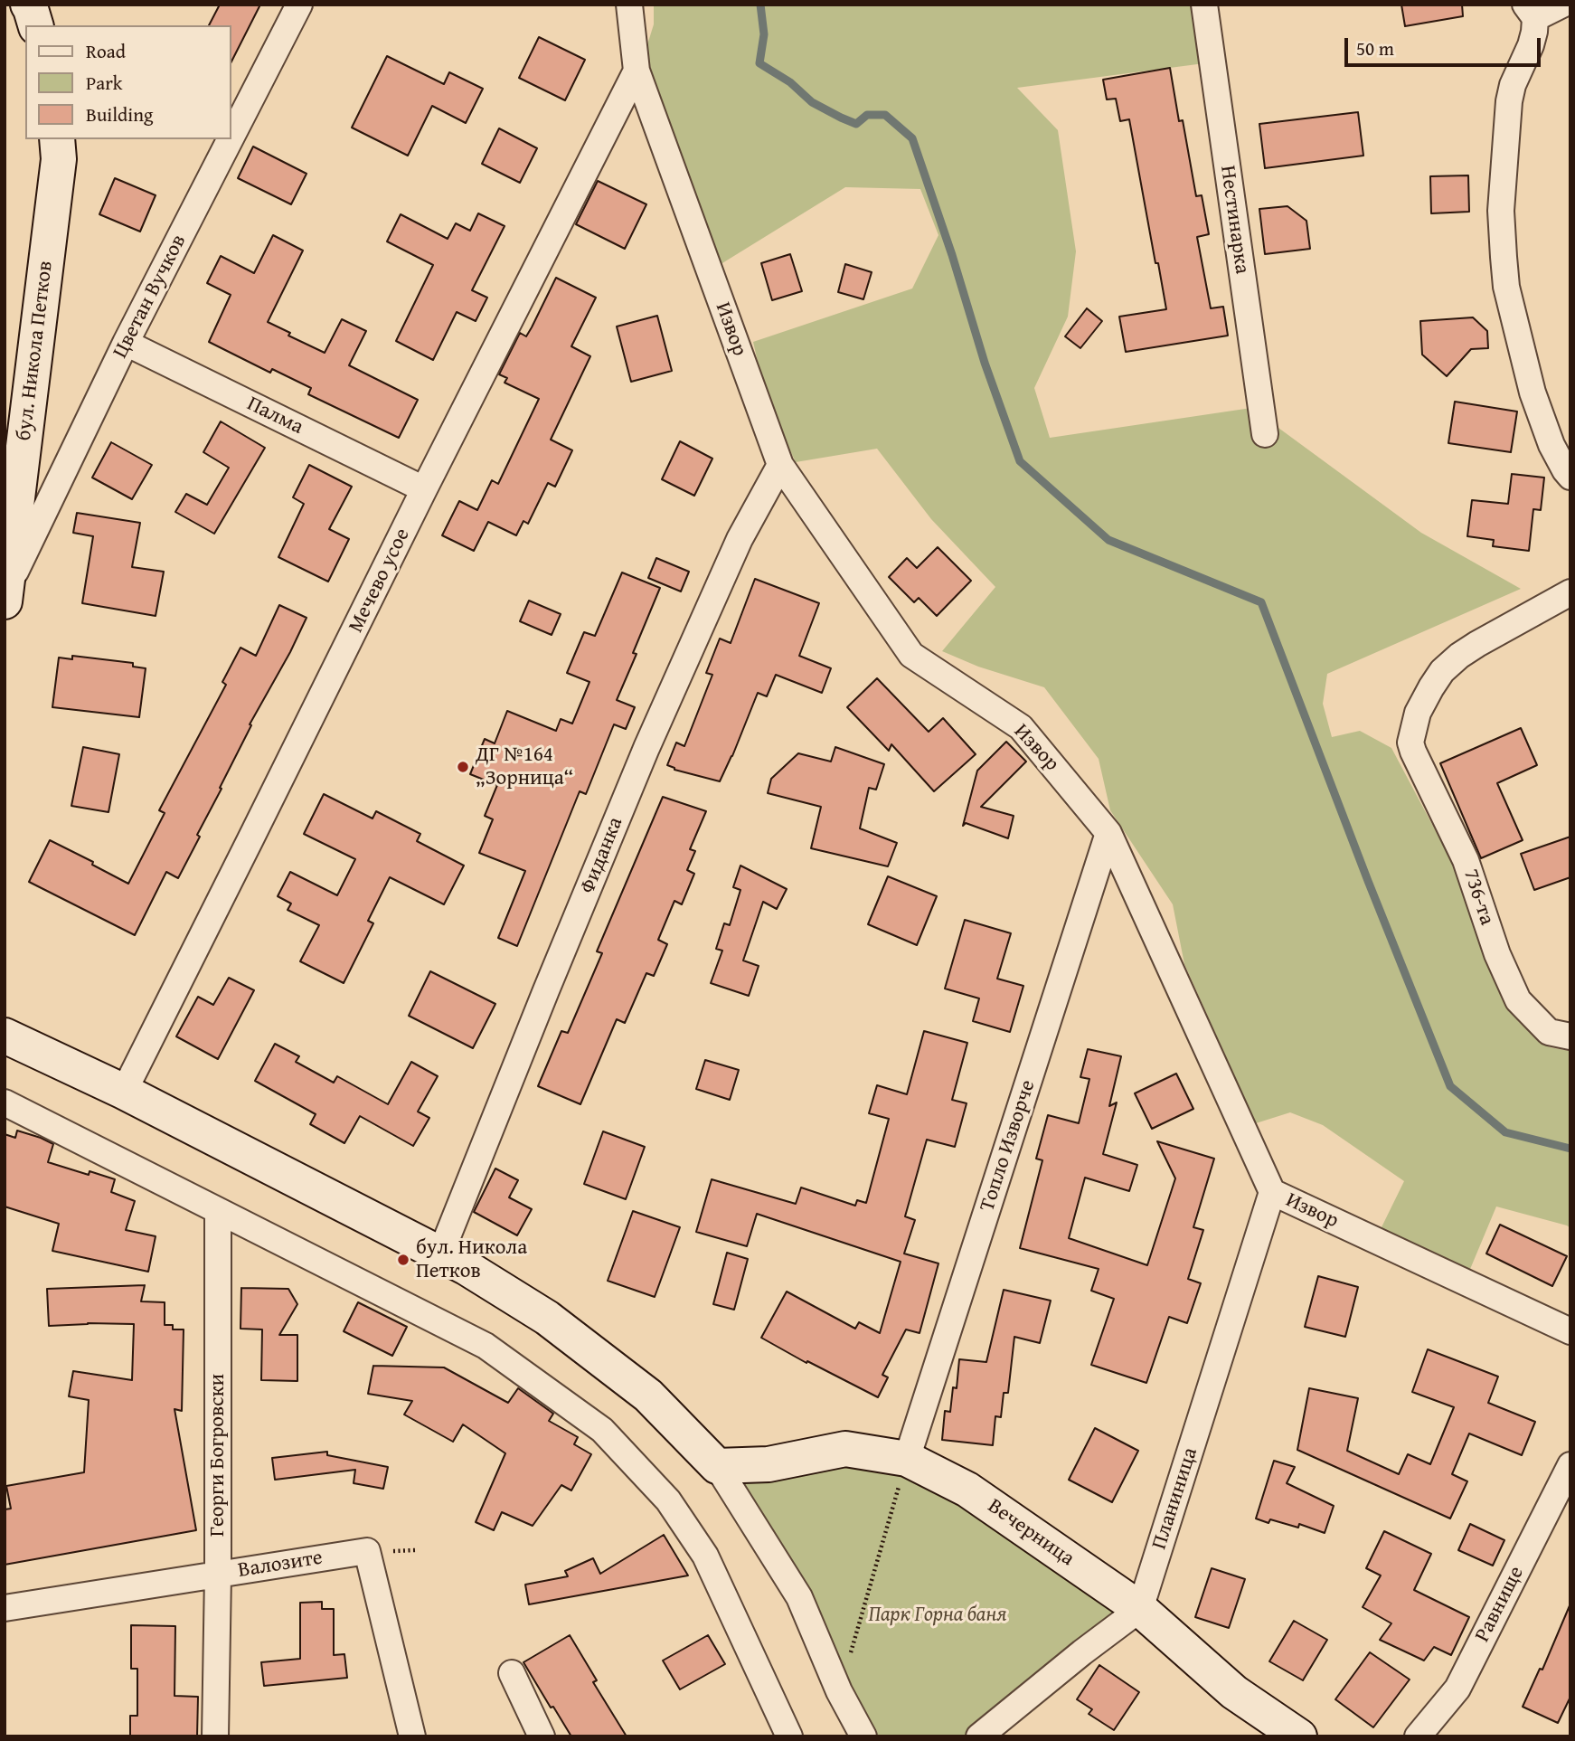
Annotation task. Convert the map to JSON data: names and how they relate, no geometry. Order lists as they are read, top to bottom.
{
  "streets": {
    "street": [
      "Нестинарка",
      "Цветан Вучков",
      "Извор",
      "бул. Никола Петков",
      "Палма",
      "Мечево усое",
      "Фиданка",
      "736-та",
      "Топло Изворче",
      "Георги Богровски",
      "Планиница",
      "Вечерница",
      "Валозите",
      "Равнище"
    ]
  },
  "crossings": [
    ["Цветан Вучков", "бул. Никола Петков"],
    ["Цветан Вучков", "Палма"],
    ["Извор", "Мечево усое"],
    ["Извор", "Фиданка"],
    ["Извор", "Топло Изворче"],
    ["Извор", "Планиница"],
    ["Палма", "Мечево усое"],
    ["Топло Изворче", "Вечерница"],
    ["Георги Богровски", "Валозите"],
    ["Планиница", "Вечерница"]
  ],
  "parks": ["Парк Горна баня"],
  "places": ["ДГ №164 „Зорница“", "бул. Никола Петков"],
  "legend": ["Road", "Park", "Building"],
  "scale_bar": "50 m"
}
